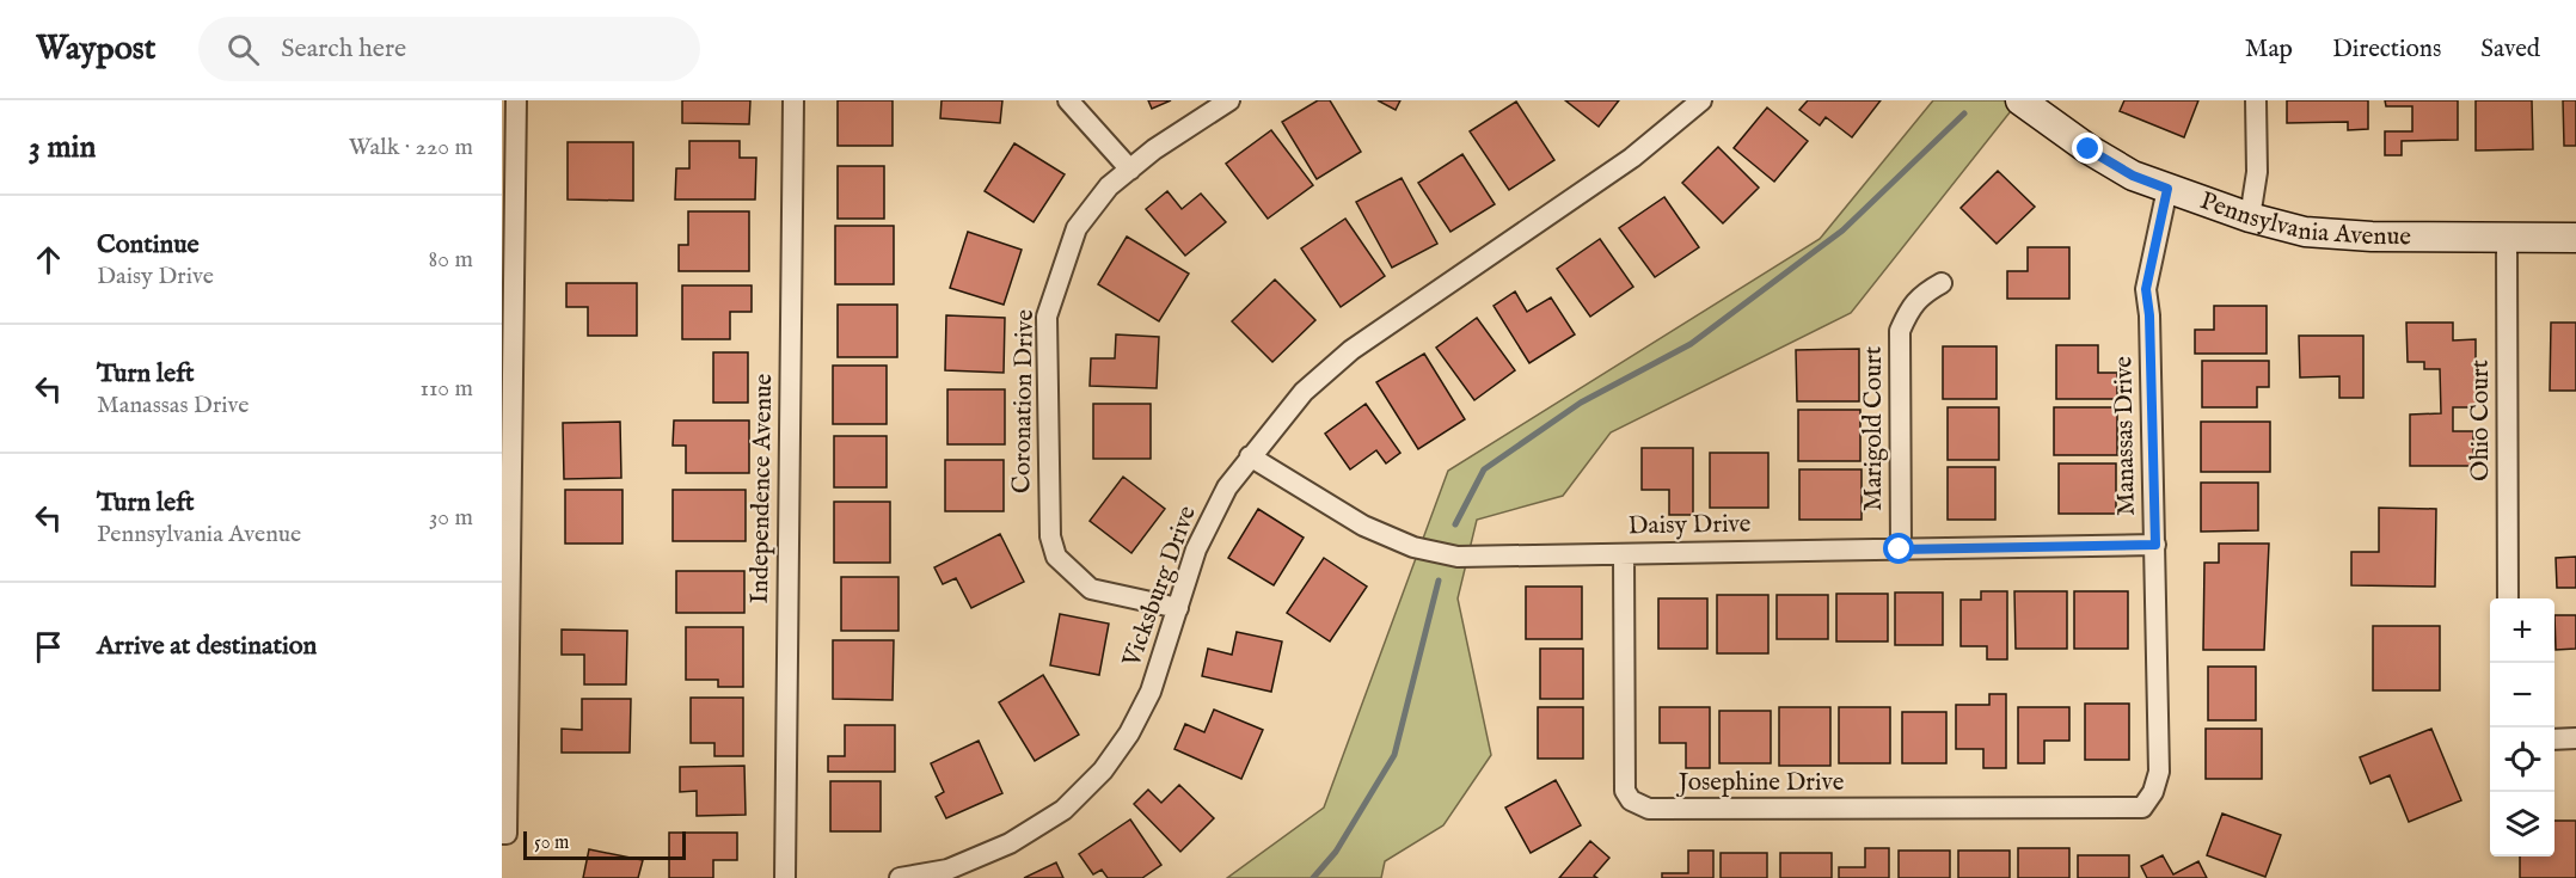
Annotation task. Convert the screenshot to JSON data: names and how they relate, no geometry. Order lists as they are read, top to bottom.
{
  "streets": {
    "street": [
      "Pennsylvania Avenue",
      "Coronation Drive",
      "Ohio Court",
      "Marigold Court",
      "Manassas Drive",
      "Independence Avenue",
      "Daisy Drive",
      "Vicksburg Drive",
      "Josephine Drive"
    ]
  },
  "crossings": [
    ["Pennsylvania Avenue", "Ohio Court"],
    ["Pennsylvania Avenue", "Manassas Drive"],
    ["Coronation Drive", "Vicksburg Drive"],
    ["Marigold Court", "Daisy Drive"],
    ["Manassas Drive", "Daisy Drive"],
    ["Manassas Drive", "Josephine Drive"],
    ["Daisy Drive", "Vicksburg Drive"],
    ["Daisy Drive", "Josephine Drive"]
  ],
  "scale_bar": "50 m",
  "page": {
    "header": "Waypost",
    "search": "Search here",
    "nav": ["Map", "Directions", "Saved"],
    "heading": ["3 min", "Walk · 220 m"],
    "list": [
      ["Continue", "Daisy Drive", "80 m"],
      ["Turn left", "Manassas Drive", "110 m"],
      ["Turn left", "Pennsylvania Avenue", "30 m"],
      "Arrive at destination"
    ],
    "map_buttons": ["+", "−"],
    "scale": "50 m"
  }
}
